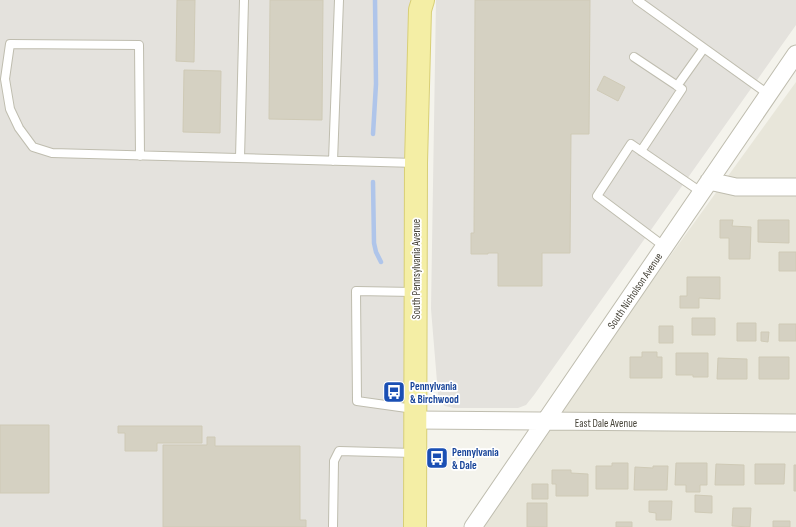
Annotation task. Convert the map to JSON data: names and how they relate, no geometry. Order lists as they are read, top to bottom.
{
  "streets": {
    "main road": ["South Pennsylvania Avenue"],
    "street": ["South Nicholson Avenue", "East Dale Avenue"]
  },
  "crossings": [
    ["South Pennsylvania Avenue", "East Dale Avenue"],
    ["South Nicholson Avenue", "East Dale Avenue"]
  ],
  "places": {
    "bus stop": ["Pennylvania & Birchwood", "Pennylvania & Dale"]
  }
}
